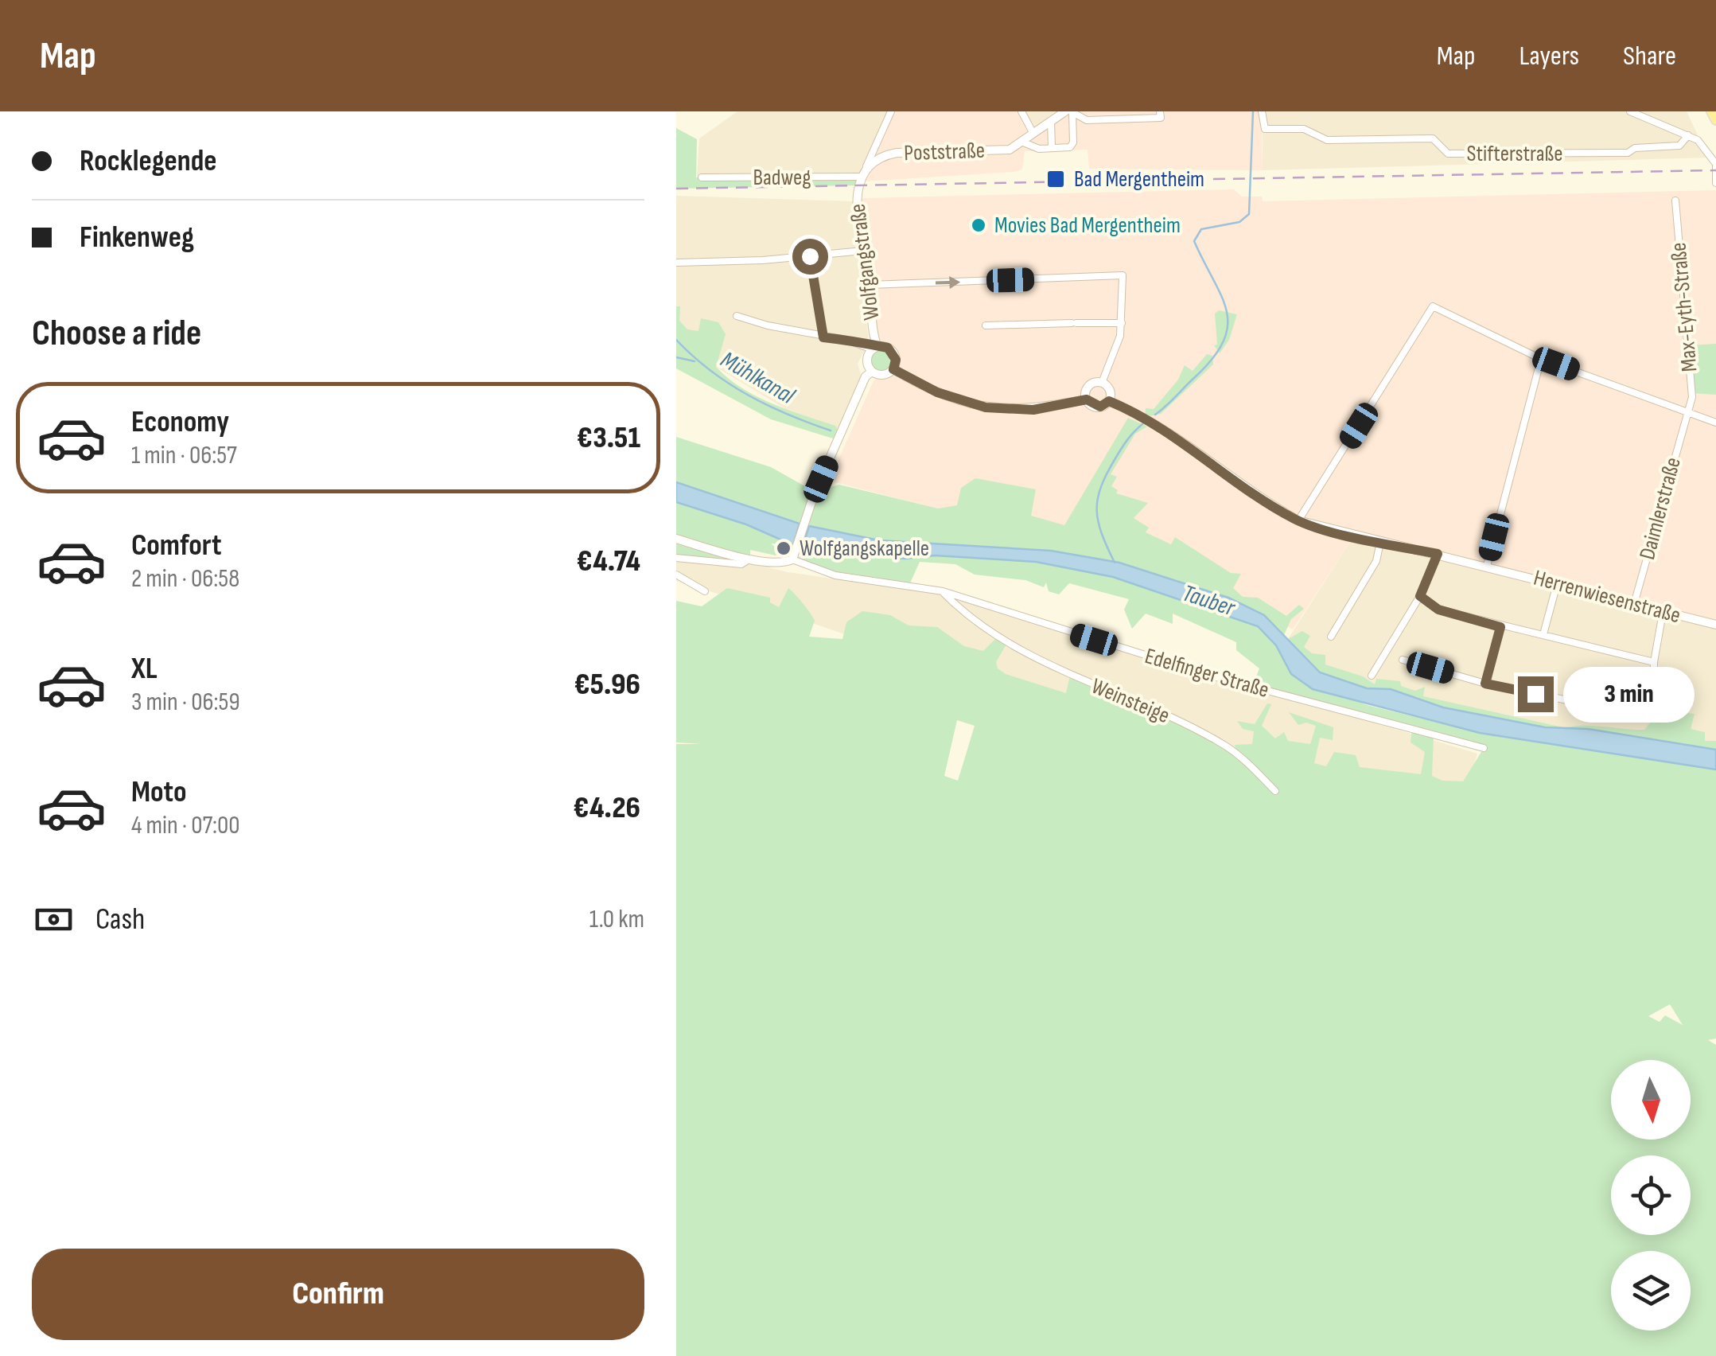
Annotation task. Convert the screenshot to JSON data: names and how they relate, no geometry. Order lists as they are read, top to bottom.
{
  "streets": {
    "street": [
      "Poststraße",
      "Stifterstraße",
      "Badweg",
      "Wolfgangstraße",
      "Max-Eyth-Straße",
      "Daimlerstraße",
      "Herrenwiesenstraße",
      "Edelfinger Straße",
      "Weinsteige"
    ]
  },
  "crossings": [
    ["Badweg", "Wolfgangstraße"],
    ["Wolfgangstraße", "Herrenwiesenstraße"],
    ["Wolfgangstraße", "Edelfinger Straße"],
    ["Max-Eyth-Straße", "Daimlerstraße"],
    ["Max-Eyth-Straße", "Herrenwiesenstraße"],
    ["Daimlerstraße", "Herrenwiesenstraße"],
    ["Edelfinger Straße", "Weinsteige"]
  ],
  "water": ["Mühlkanal", "Tauber"],
  "places": {
    "transit": ["Bad Mergentheim"],
    "other": ["Movies Bad Mergentheim", "Wolfgangskapelle"]
  },
  "north": "bottom",
  "page": {
    "header": "Map",
    "nav": ["Map", "Layers", "Share"],
    "banner": ["Rocklegende", "Finkenweg"],
    "heading": "Choose a ride",
    "list": [
      {
        "name": "Economy",
        "note": "1 min · 06:57",
        "value": "€3.51"
      },
      {
        "name": "Comfort",
        "note": "2 min · 06:58",
        "value": "€4.74"
      },
      {
        "name": "XL",
        "note": "3 min · 06:59",
        "value": "€5.96"
      },
      {
        "name": "Moto",
        "note": "4 min · 07:00",
        "value": "€4.26"
      }
    ],
    "bubble": "3 min",
    "pay": ["Cash", "1.0 km"],
    "buttons": "Confirm"
  }
}
